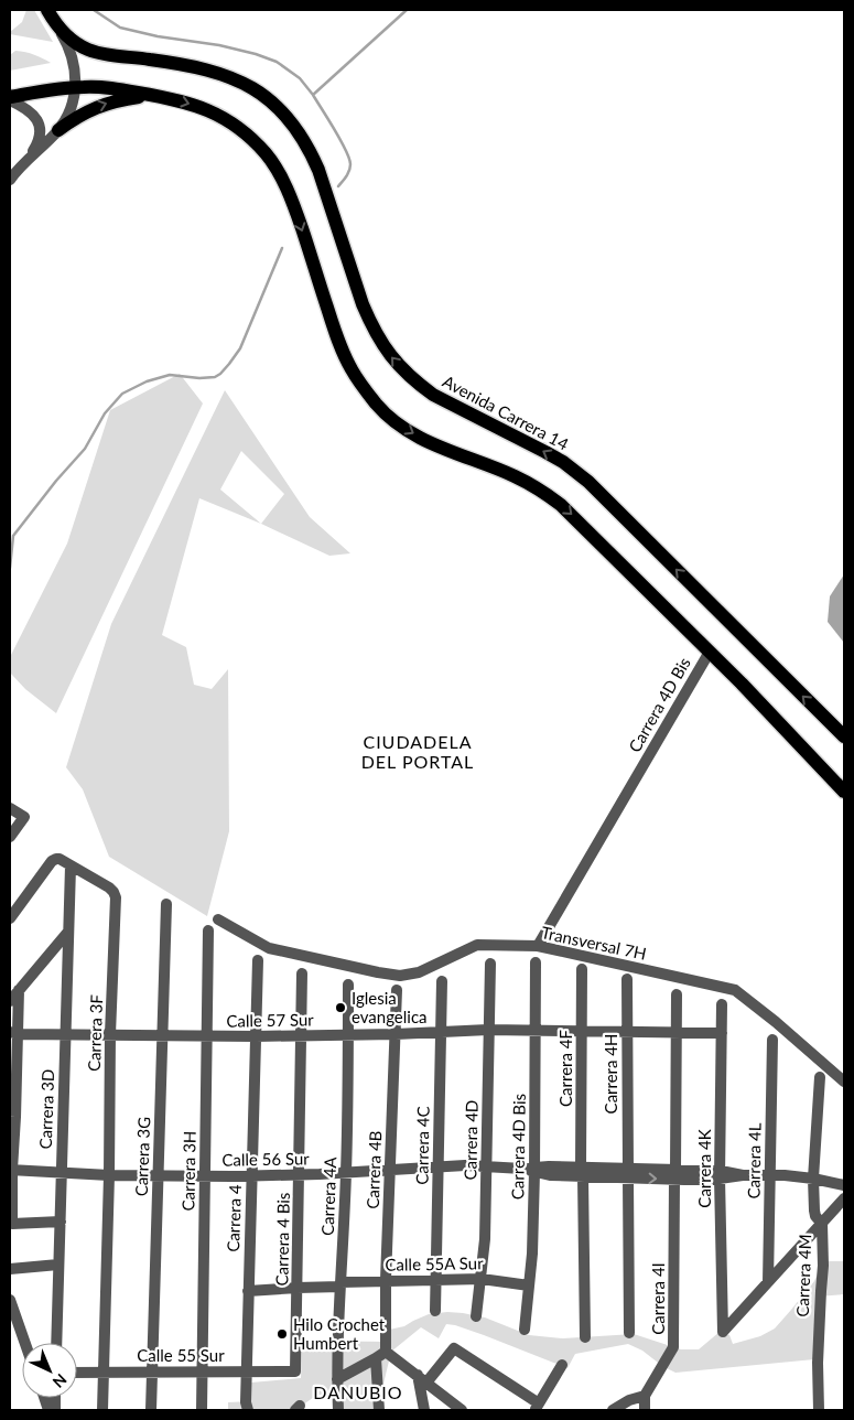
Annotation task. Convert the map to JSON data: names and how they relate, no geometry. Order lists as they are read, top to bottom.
{
  "streets": {
    "main road": ["Avenida Carrera 14"],
    "street": [
      "Carrera 4D Bis",
      "Transversal 7H",
      "Calle 57 Sur",
      "Carrera 3F",
      "Carrera 4F",
      "Carrera 4H",
      "Carrera 3D",
      "Carrera 4D",
      "Carrera 4C",
      "Carrera 3G",
      "Calle 56 Sur",
      "Carrera 4L",
      "Carrera 4K",
      "Carrera 4B",
      "Carrera 3H",
      "Carrera 4A",
      "Carrera 4",
      "Carrera 4 Bis",
      "Calle 55A Sur",
      "Carrera 4M",
      "Carrera 4I",
      "Calle 55 Sur"
    ]
  },
  "crossings": [
    ["Carrera 4D Bis", "Transversal 7H"],
    ["Carrera 4D Bis", "Calle 57 Sur"],
    ["Carrera 4D Bis", "Calle 56 Sur"],
    ["Carrera 4D Bis", "Calle 55A Sur"],
    ["Calle 57 Sur", "Carrera 3F"],
    ["Calle 57 Sur", "Carrera 4F"],
    ["Calle 57 Sur", "Carrera 4H"],
    ["Calle 57 Sur", "Carrera 3D"],
    ["Calle 57 Sur", "Carrera 4D"],
    ["Calle 57 Sur", "Carrera 4C"],
    ["Calle 57 Sur", "Carrera 3G"],
    ["Calle 57 Sur", "Carrera 4K"],
    ["Calle 57 Sur", "Carrera 4B"],
    ["Calle 57 Sur", "Carrera 3H"],
    ["Calle 57 Sur", "Carrera 4A"],
    ["Calle 57 Sur", "Carrera 4"],
    ["Calle 57 Sur", "Carrera 4 Bis"],
    ["Calle 57 Sur", "Carrera 4I"],
    ["Carrera 3F", "Carrera 3D"],
    ["Carrera 3F", "Calle 56 Sur"],
    ["Carrera 4F", "Calle 56 Sur"],
    ["Carrera 4H", "Calle 56 Sur"],
    ["Carrera 3D", "Calle 56 Sur"],
    ["Carrera 4D", "Calle 56 Sur"],
    ["Carrera 4D", "Calle 55A Sur"],
    ["Carrera 4C", "Calle 56 Sur"],
    ["Carrera 4C", "Calle 55A Sur"],
    ["Carrera 3G", "Calle 56 Sur"],
    ["Carrera 3G", "Calle 55 Sur"],
    ["Calle 56 Sur", "Carrera 4L"],
    ["Calle 56 Sur", "Carrera 4K"],
    ["Calle 56 Sur", "Carrera 4B"],
    ["Calle 56 Sur", "Carrera 3H"],
    ["Calle 56 Sur", "Carrera 4A"],
    ["Calle 56 Sur", "Carrera 4"],
    ["Calle 56 Sur", "Carrera 4 Bis"],
    ["Calle 56 Sur", "Carrera 4M"],
    ["Calle 56 Sur", "Carrera 4I"],
    ["Carrera 4L", "Carrera 4K"],
    ["Carrera 4B", "Calle 55A Sur"],
    ["Carrera 3H", "Calle 55 Sur"],
    ["Carrera 4A", "Calle 55A Sur"],
    ["Carrera 4", "Calle 55A Sur"],
    ["Carrera 4", "Calle 55 Sur"],
    ["Carrera 4 Bis", "Calle 55A Sur"],
    ["Carrera 4 Bis", "Calle 55 Sur"]
  ],
  "districts": ["CIUDADELA DEL PORTAL", "DANUBIO"],
  "places": ["Iglesia evangelica", "Hilo Crochet Humbert"],
  "north": "bottom right"
}
